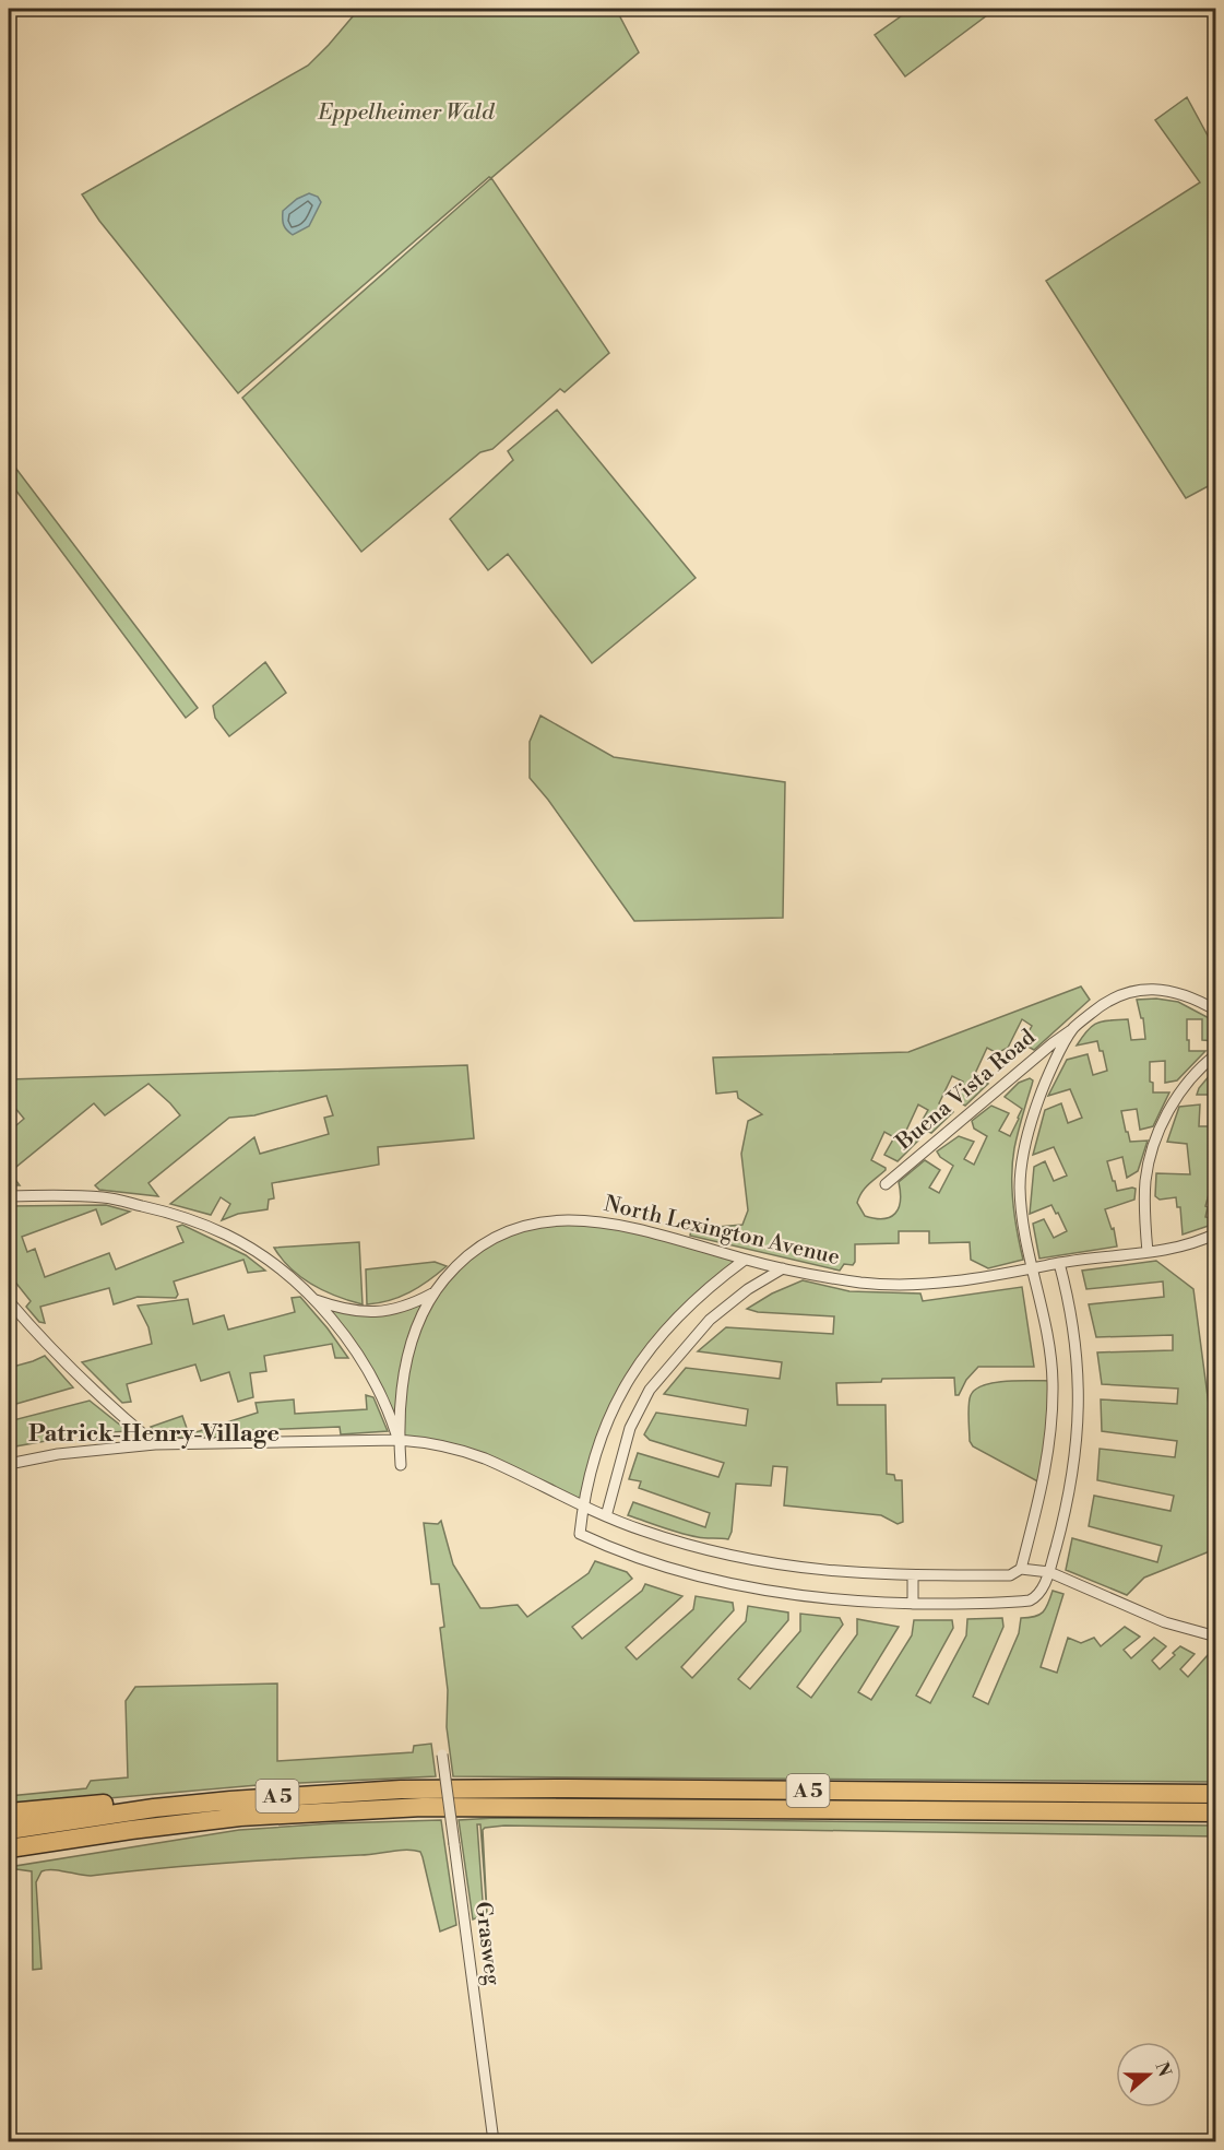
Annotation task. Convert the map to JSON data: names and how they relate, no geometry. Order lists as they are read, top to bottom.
{
  "streets": {
    "highway": ["A 5"],
    "street": ["Buena Vista Road", "North Lexington Avenue", "Grasweg"]
  },
  "districts": ["Patrick-Henry-Village"],
  "parks": ["Eppelheimer Wald"],
  "north": "right"
}
